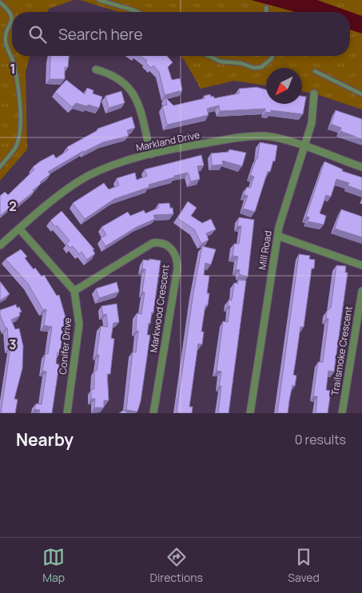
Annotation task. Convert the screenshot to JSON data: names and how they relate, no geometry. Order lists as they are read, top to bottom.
{
  "streets": {
    "street": [
      "Markland Drive",
      "Mill Road",
      "Markwood Crescent",
      "Conifer Drive",
      "Trailsmoke Crescent"
    ]
  },
  "crossings": [
    ["Markland Drive", "Mill Road"],
    ["Markwood Crescent", "Conifer Drive"]
  ],
  "north": "bottom left",
  "page": {
    "search": "Search here",
    "heading": ["Nearby", "0 results"],
    "nav": ["Map", "Directions", "Saved"]
  },
  "grid": {
    "rows": ["1", "2", "3"]
  }
}
